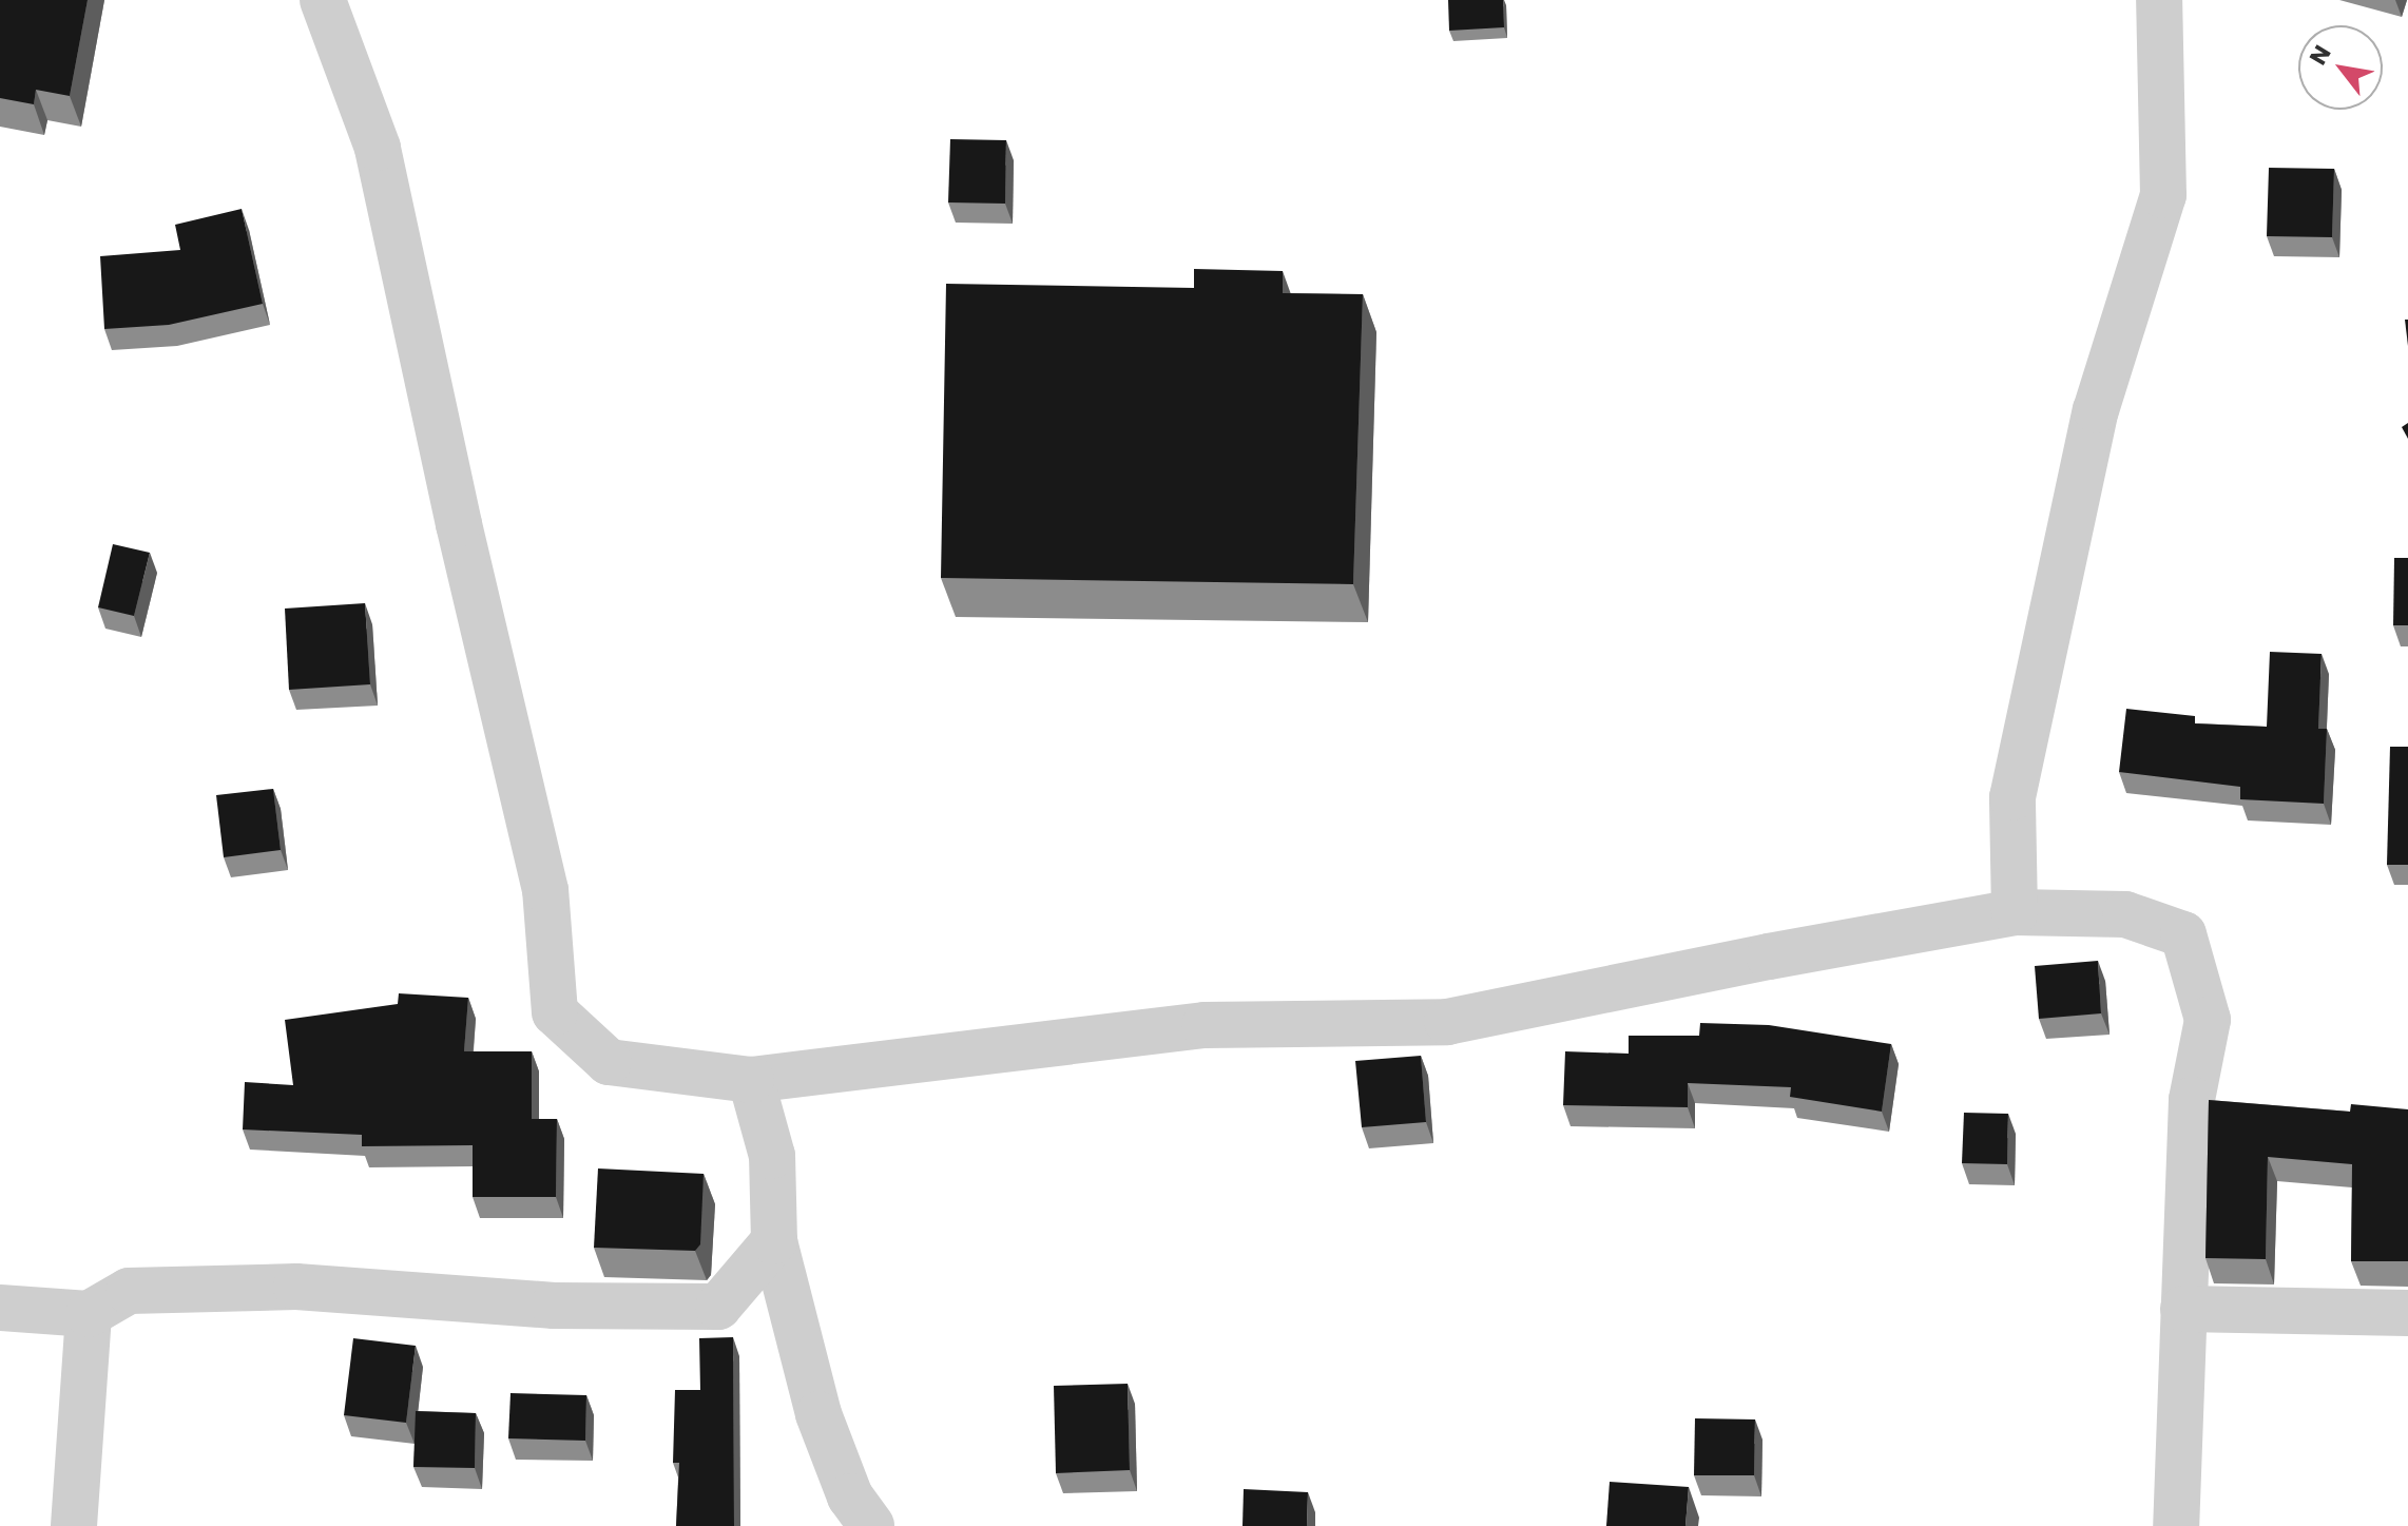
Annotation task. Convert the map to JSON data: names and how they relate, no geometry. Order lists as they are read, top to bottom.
{
  "north": "top left"
}
